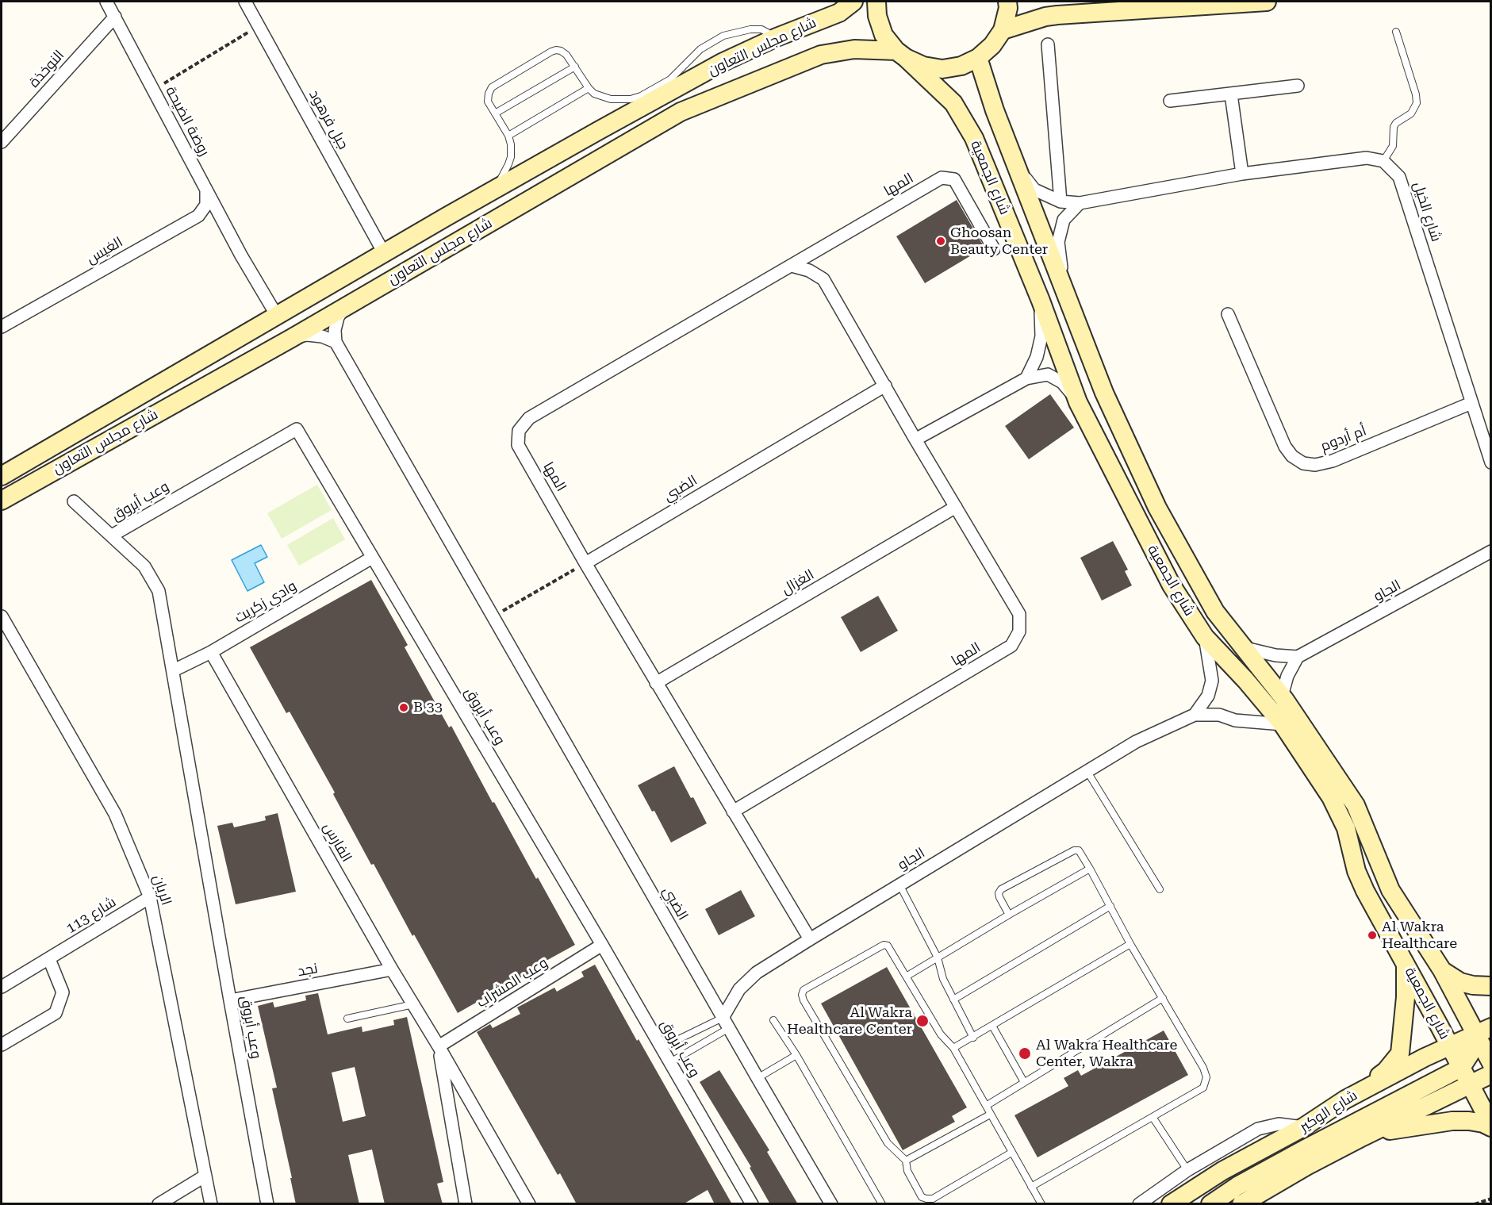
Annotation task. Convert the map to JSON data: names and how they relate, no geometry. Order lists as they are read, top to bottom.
{
  "streets": {
    "main road": ["شارع مجلس التعاون", "شارع الجمعية", "شارع الوكير"],
    "street": [
      "النوخذة",
      "جبل فرهود",
      "روضة الضيحة",
      "المها",
      "شارع الخيل",
      "الغيس",
      "أم أردوم",
      "الضبي",
      "وعب أبروق",
      "الغزال",
      "الجاو",
      "وادي زكريت",
      "الفارس",
      "الريان",
      "شارع 113",
      "نجد",
      "وعب المشراب"
    ]
  },
  "crossings": [
    ["شارع مجلس التعاون", "جبل فرهود"],
    ["شارع مجلس التعاون", "روضة الضيحة"],
    ["شارع مجلس التعاون", "شارع الجمعية"],
    ["النوخذة", "روضة الضيحة"],
    ["روضة الضيحة", "الغيس"],
    ["شارع الجمعية", "الجاو"],
    ["شارع الجمعية", "شارع الوكير"],
    ["المها", "الضبي"],
    ["المها", "الغزال"],
    ["المها", "الجاو"],
    ["شارع الخيل", "أم أردوم"],
    ["الضبي", "الجاو"],
    ["وعب أبروق", "وادي زكريت"],
    ["وعب أبروق", "نجد"],
    ["وعب أبروق", "وعب المشراب"],
    ["وادي زكريت", "الفارس"],
    ["الفارس", "نجد"],
    ["الفارس", "وعب المشراب"],
    ["الريان", "شارع 113"]
  ],
  "places": [
    "Ghoosan Beauty Center",
    "B 33",
    "Al Wakra Healthcare",
    "Al Wakra Healthcare Center",
    "Al Wakra Healthcare Center, Wakra"
  ]
}
